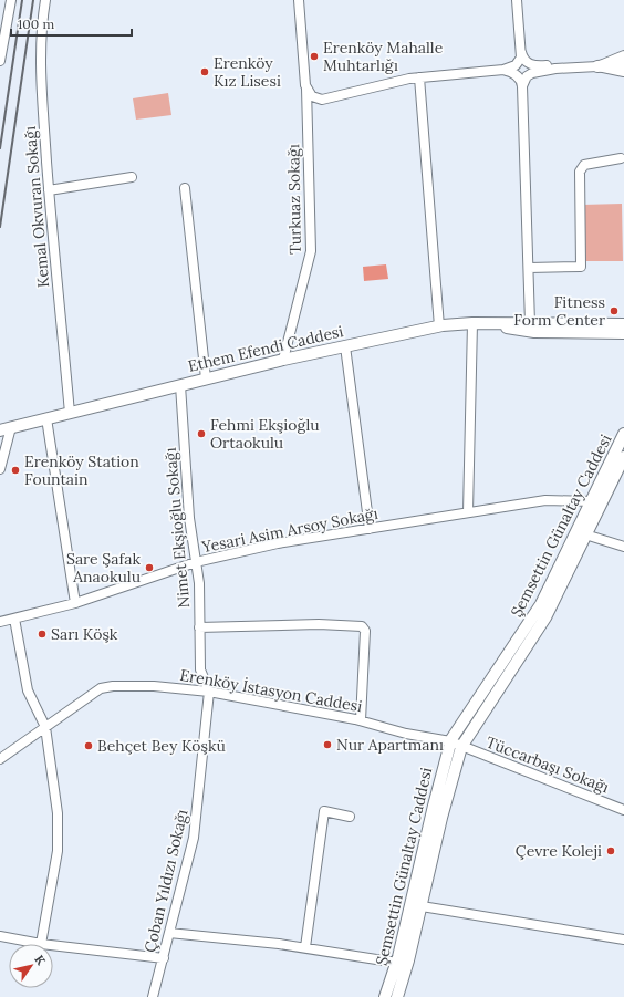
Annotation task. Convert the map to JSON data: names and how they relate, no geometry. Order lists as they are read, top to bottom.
{
  "streets": {
    "main road": ["Ethem Efendi Caddesi", "Şemsettin Günaltay Caddesi"],
    "street": [
      "Turkuaz Sokağı",
      "Kemal Okvuran Sokağı",
      "Nimet Ekşioğlu Sokağı",
      "Yesari Asim Arsoy Sokağı",
      "Erenköy İstasyon Caddesi",
      "Tüccarbaşı Sokağı",
      "Çoban Yıldızı Sokağı"
    ]
  },
  "crossings": [
    ["Turkuaz Sokağı", "Ethem Efendi Caddesi"],
    ["Kemal Okvuran Sokağı", "Ethem Efendi Caddesi"],
    ["Ethem Efendi Caddesi", "Nimet Ekşioğlu Sokağı"],
    ["Şemsettin Günaltay Caddesi", "Yesari Asim Arsoy Sokağı"],
    ["Şemsettin Günaltay Caddesi", "Erenköy İstasyon Caddesi"],
    ["Şemsettin Günaltay Caddesi", "Tüccarbaşı Sokağı"],
    ["Nimet Ekşioğlu Sokağı", "Yesari Asim Arsoy Sokağı"],
    ["Nimet Ekşioğlu Sokağı", "Erenköy İstasyon Caddesi"],
    ["Nimet Ekşioğlu Sokağı", "Çoban Yıldızı Sokağı"],
    ["Erenköy İstasyon Caddesi", "Çoban Yıldızı Sokağı"]
  ],
  "places": [
    "Erenköy Mahalle Muhtarlığı",
    "Erenköy Kız Lisesi",
    "Fitness Form Center",
    "Fehmi Ekşioğlu Ortaokulu",
    "Erenköy Station Fountain",
    "Sare Şafak Anaokulu",
    "Sarı Köşk",
    "Nur Apartmanı",
    "Behçet Bey Köşkü",
    "Çevre Koleji"
  ],
  "scale_bar": "100 m",
  "north": "top right"
}
